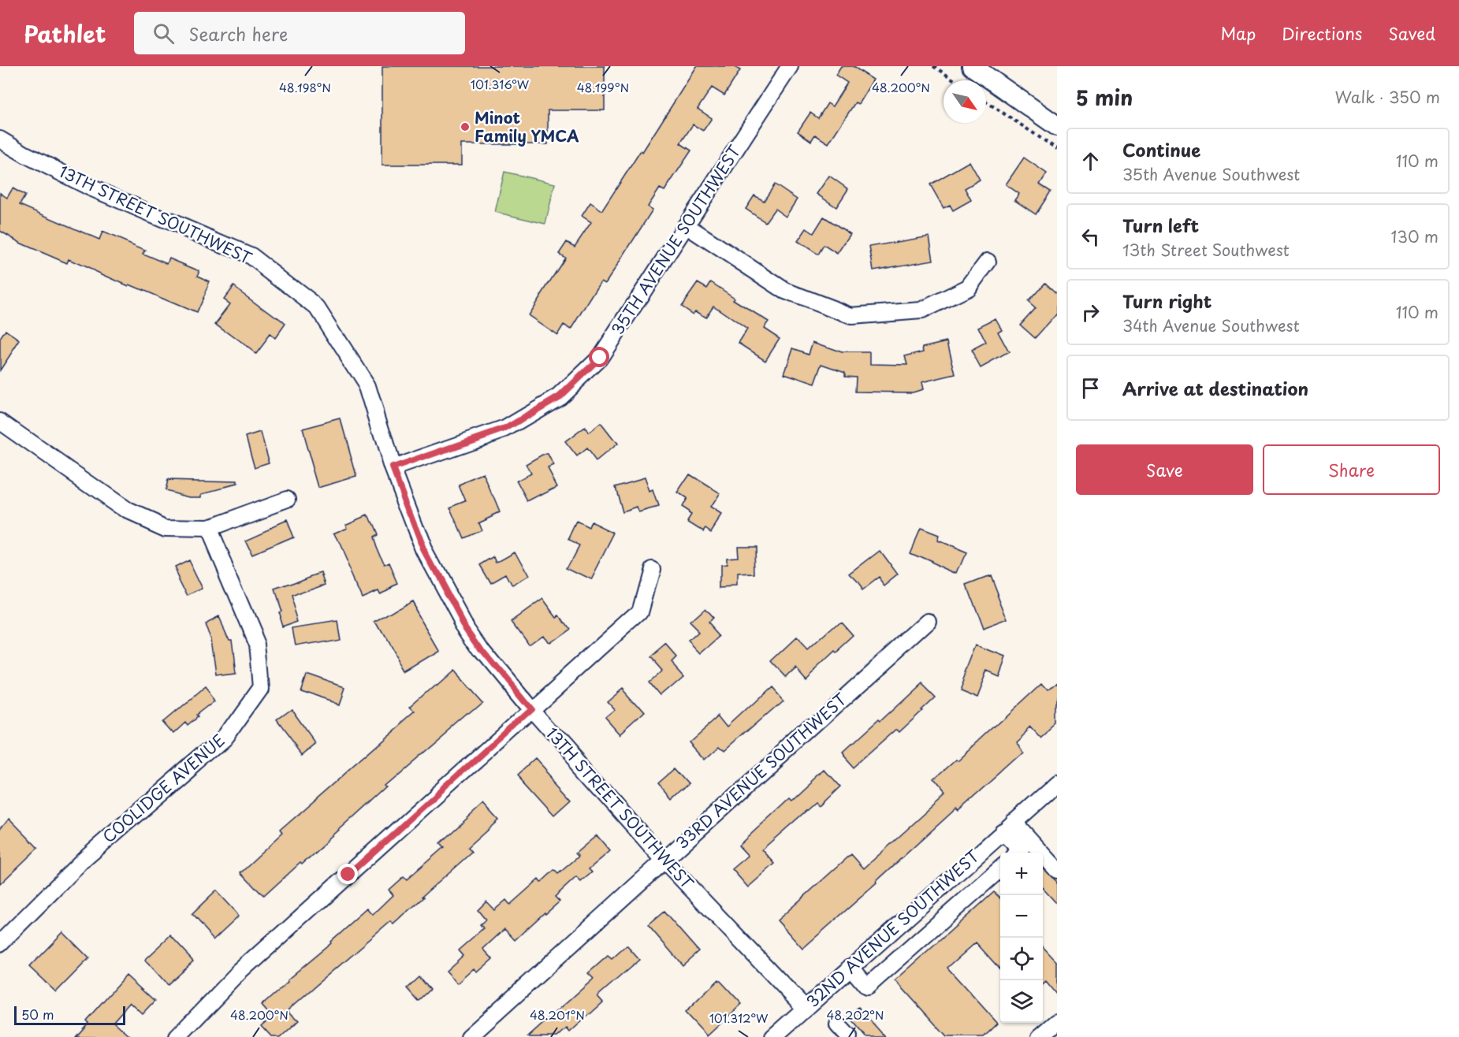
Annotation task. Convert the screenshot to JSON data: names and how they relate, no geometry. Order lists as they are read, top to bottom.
{
  "streets": {
    "street": [
      "13TH STREET SOUTHWEST",
      "35TH AVENUE SOUTHWEST",
      "33RD AVENUE SOUTHWEST",
      "COOLIDGE AVENUE",
      "32ND AVENUE SOUTHWEST"
    ]
  },
  "crossings": [
    ["13TH STREET SOUTHWEST", "35TH AVENUE SOUTHWEST"],
    ["13TH STREET SOUTHWEST", "33RD AVENUE SOUTHWEST"],
    ["13TH STREET SOUTHWEST", "32ND AVENUE SOUTHWEST"]
  ],
  "places": ["Minot Family YMCA"],
  "scale_bar": "50 m",
  "north": "bottom right",
  "page": {
    "header": "Pathlet",
    "search": "Search here",
    "nav": ["Map", "Directions", "Saved"],
    "heading": ["5 min", "Walk · 350 m"],
    "list": [
      ["Continue", "35th Avenue Southwest", "110 m"],
      ["Turn left", "13th Street Southwest", "130 m"],
      ["Turn right", "34th Avenue Southwest", "110 m"],
      "Arrive at destination"
    ],
    "buttons": ["Save", "Share"],
    "map_buttons": ["+", "−"],
    "scale": "50 m"
  },
  "coordinates": [
    "101.316°W",
    "48.198°N",
    "48.199°N",
    "48.200°N",
    "48.201°N",
    "48.202°N",
    "101.312°W"
  ]
}
